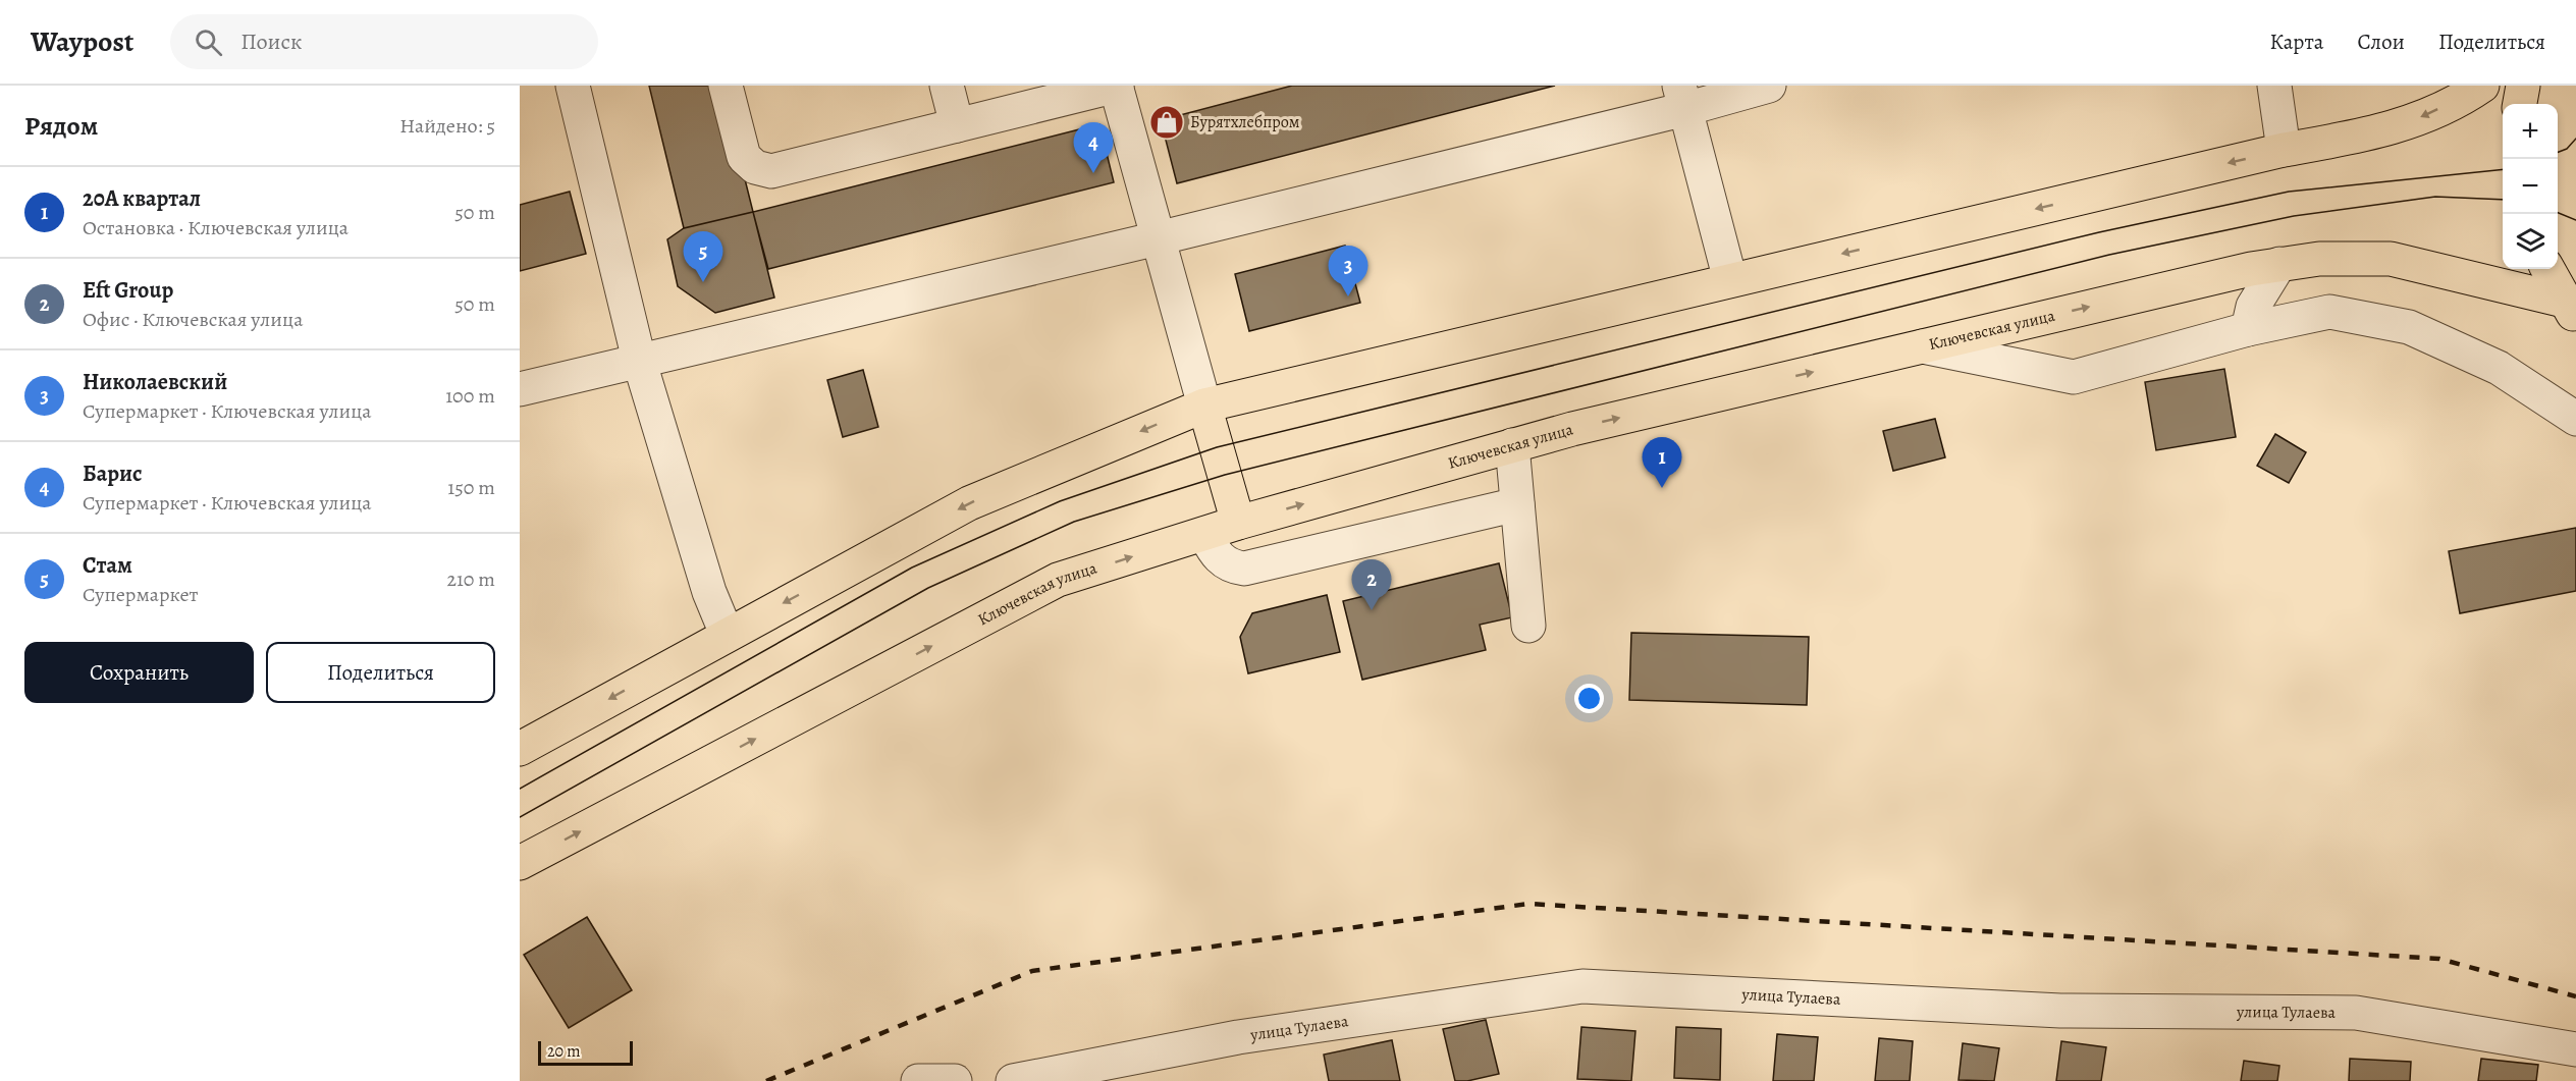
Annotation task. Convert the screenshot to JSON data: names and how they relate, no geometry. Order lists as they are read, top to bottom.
{
  "streets": {
    "main road": ["Ключевская улица"],
    "street": ["улица Тулаева"]
  },
  "places": {
    "shop": ["Бурятхлебпром"]
  },
  "scale_bar": "20 m",
  "page": {
    "header": "Waypost",
    "search": "Поиск",
    "nav": ["Карта", "Слои", "Поделиться"],
    "heading": ["Рядом", "Найдено: 5"],
    "map_buttons": ["+", "−"],
    "pins": [
      "4",
      "5",
      "3",
      "1",
      "2"
    ],
    "list": [
      {
        "mark": "1",
        "name": "20А квартал",
        "note": "Остановка · Ключевская улица",
        "value": "50 m"
      },
      {
        "mark": "2",
        "name": "Eft Group",
        "note": "Офис · Ключевская улица",
        "value": "50 m"
      },
      {
        "mark": "3",
        "name": "Николаевский",
        "note": "Супермаркет · Ключевская улица",
        "value": "100 m"
      },
      {
        "mark": "4",
        "name": "Барис",
        "note": "Супермаркет · Ключевская улица",
        "value": "150 m"
      },
      {
        "mark": "5",
        "name": "Стам",
        "note": "Супермаркет",
        "value": "210 m"
      }
    ],
    "buttons": ["Сохранить", "Поделиться"],
    "scale": "20 m"
  }
}
